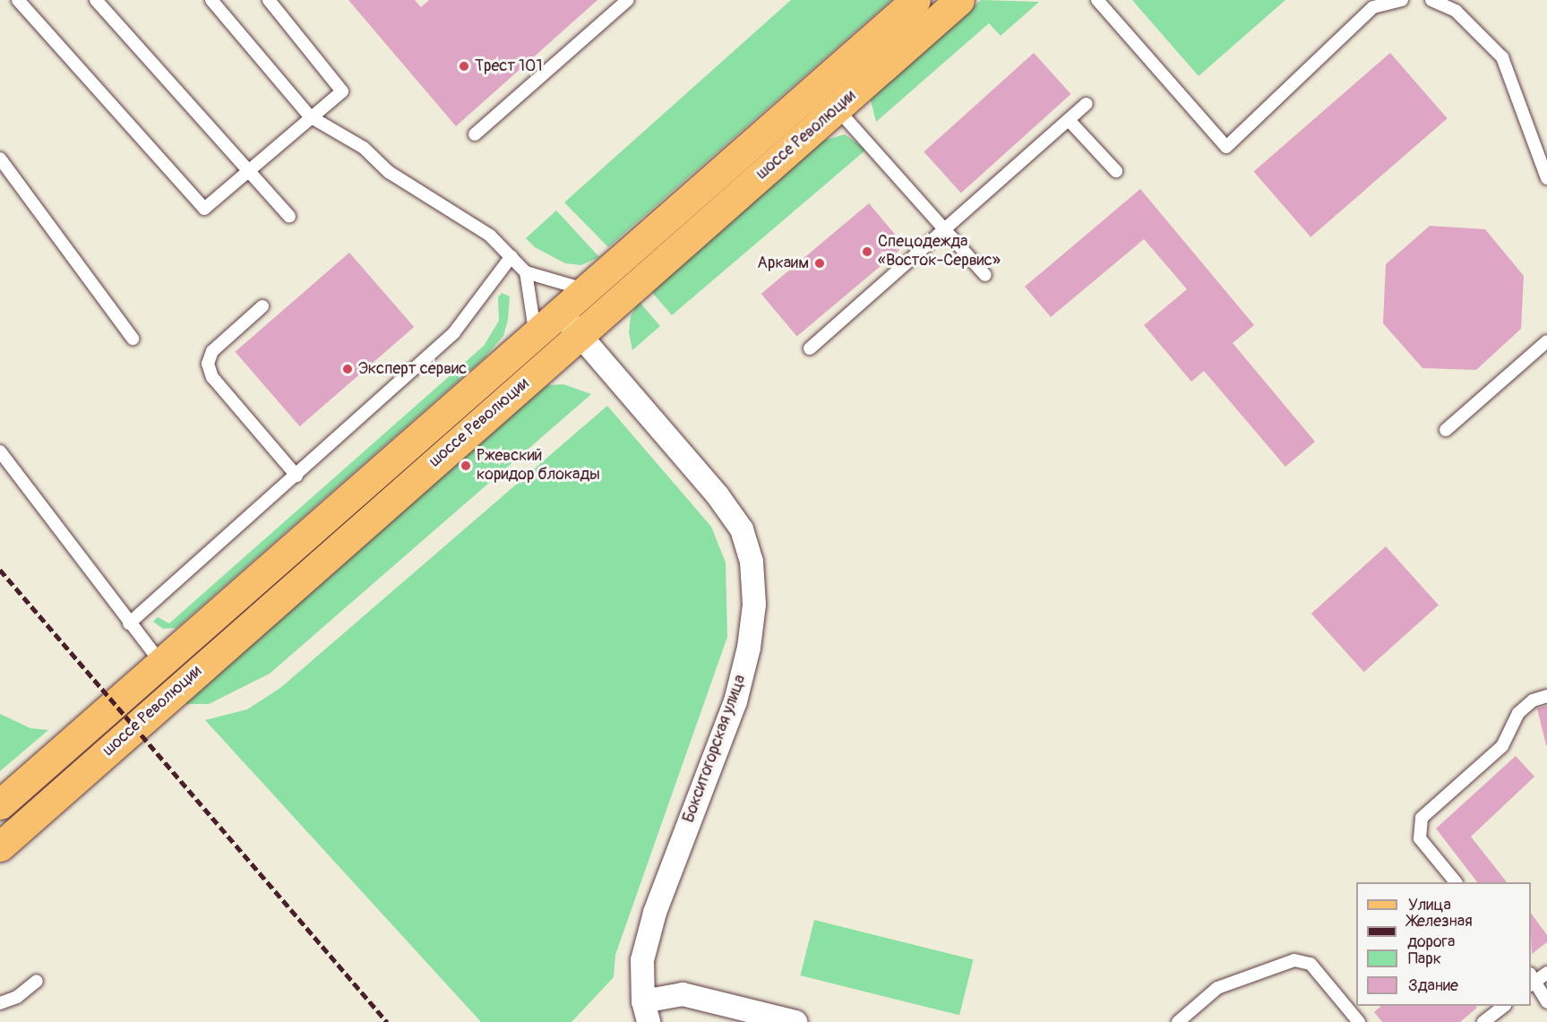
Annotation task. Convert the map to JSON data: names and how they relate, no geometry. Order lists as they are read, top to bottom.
{
  "streets": {
    "main road": ["шоссе Революции"],
    "street": ["Бокситогорская улица"]
  },
  "crossings": [
    ["шоссе Революции", "Бокситогорская улица"]
  ],
  "places": [
    "Трест 101",
    "Спецодежда «Восток-Сервис»",
    "Аркаим",
    "Эксперт сервис",
    "Ржевский коридор блокады"
  ],
  "legend": [
    "Улица",
    "Железная дорога",
    "Парк",
    "Здание"
  ]
}
